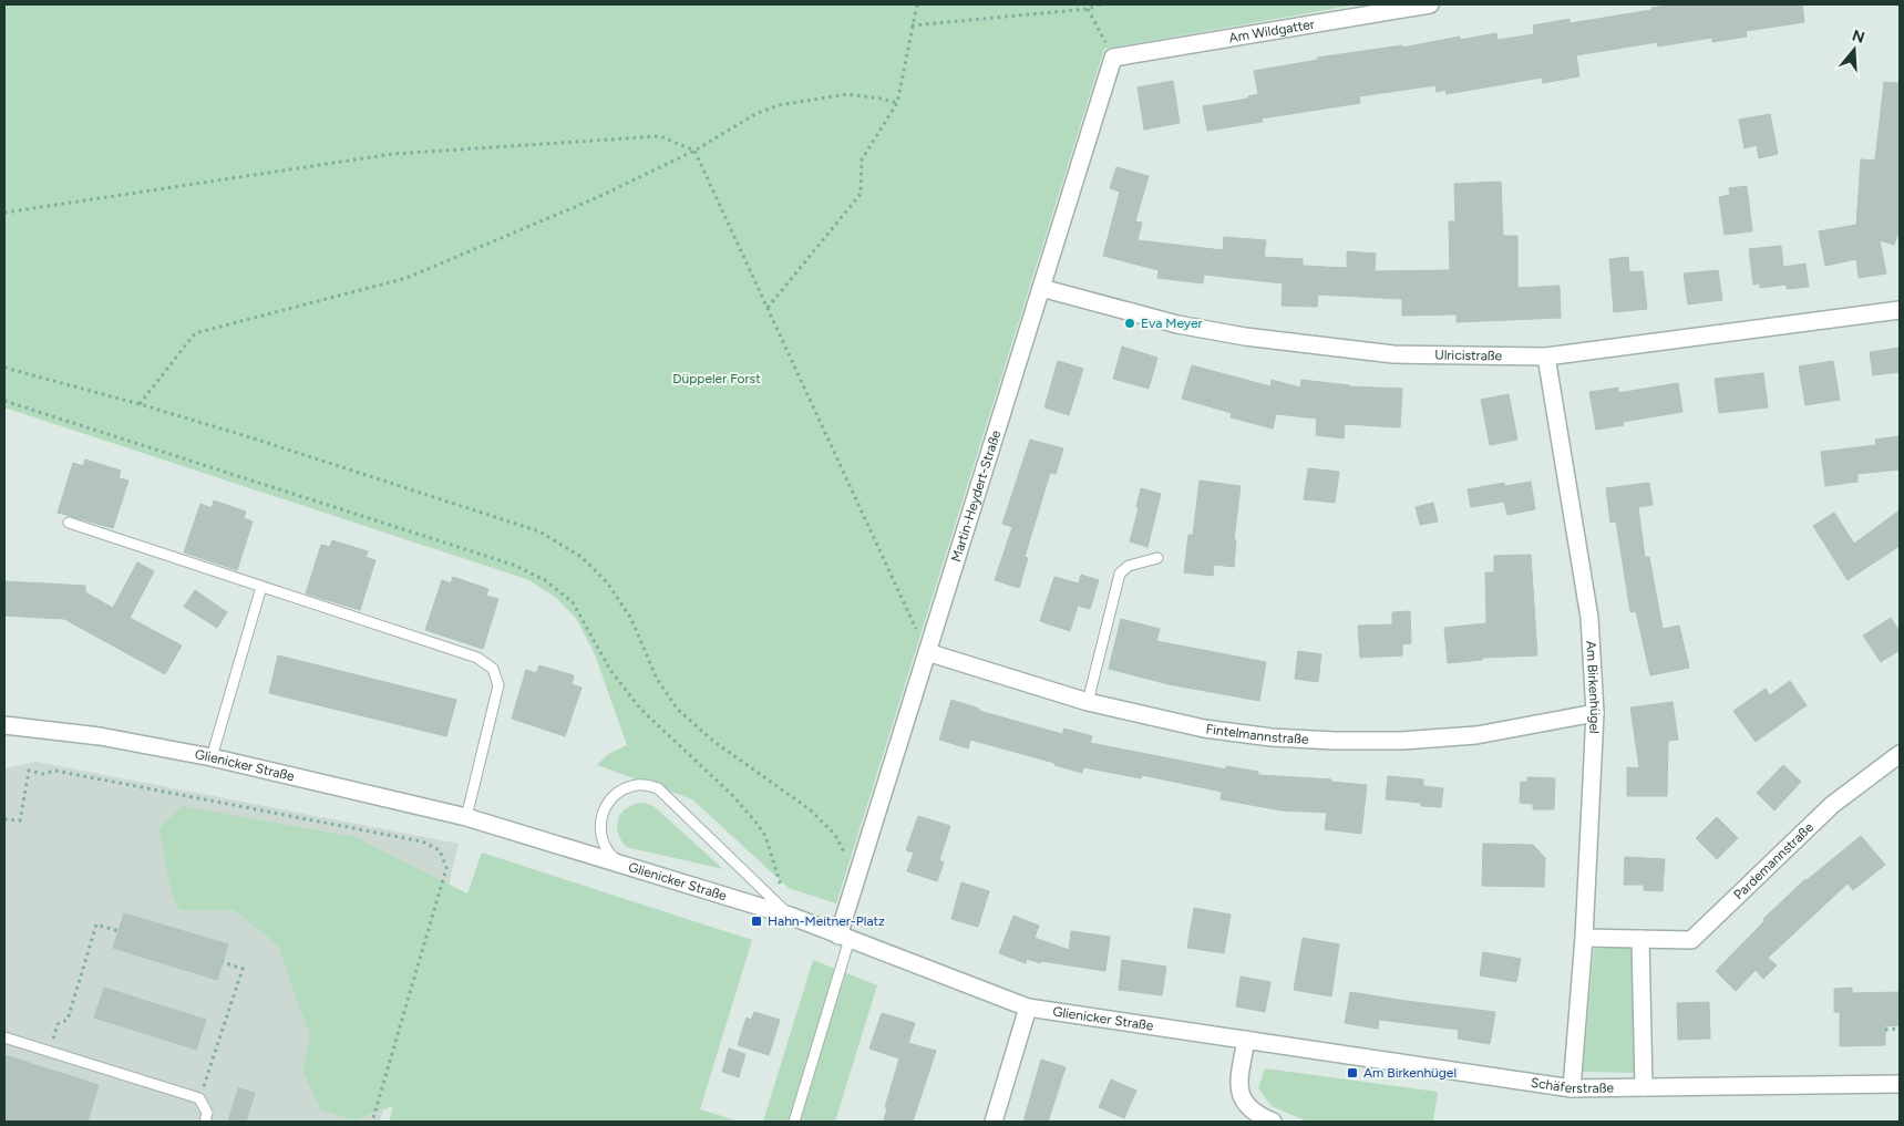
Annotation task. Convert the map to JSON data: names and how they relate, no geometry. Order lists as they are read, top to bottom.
{
  "streets": {
    "street": [
      "Am Wildgatter",
      "Ulricistraße",
      "Martin-Heydert-Straße",
      "Am Birkenhügel",
      "Fintelmannstraße",
      "Glienicker Straße",
      "Pardemannstraße",
      "Schäferstraße"
    ]
  },
  "crossings": [
    ["Am Wildgatter", "Martin-Heydert-Straße"],
    ["Ulricistraße", "Martin-Heydert-Straße"],
    ["Ulricistraße", "Am Birkenhügel"],
    ["Martin-Heydert-Straße", "Fintelmannstraße"],
    ["Martin-Heydert-Straße", "Glienicker Straße"],
    ["Am Birkenhügel", "Fintelmannstraße"],
    ["Am Birkenhügel", "Pardemannstraße"],
    ["Am Birkenhügel", "Schäferstraße"],
    ["Glienicker Straße", "Schäferstraße"]
  ],
  "parks": ["Düppeler Forst"],
  "places": {
    "other": ["Eva Meyer"],
    "transit": ["Hahn-Meitner-Platz", "Am Birkenhügel"]
  },
  "north": "top"
}
